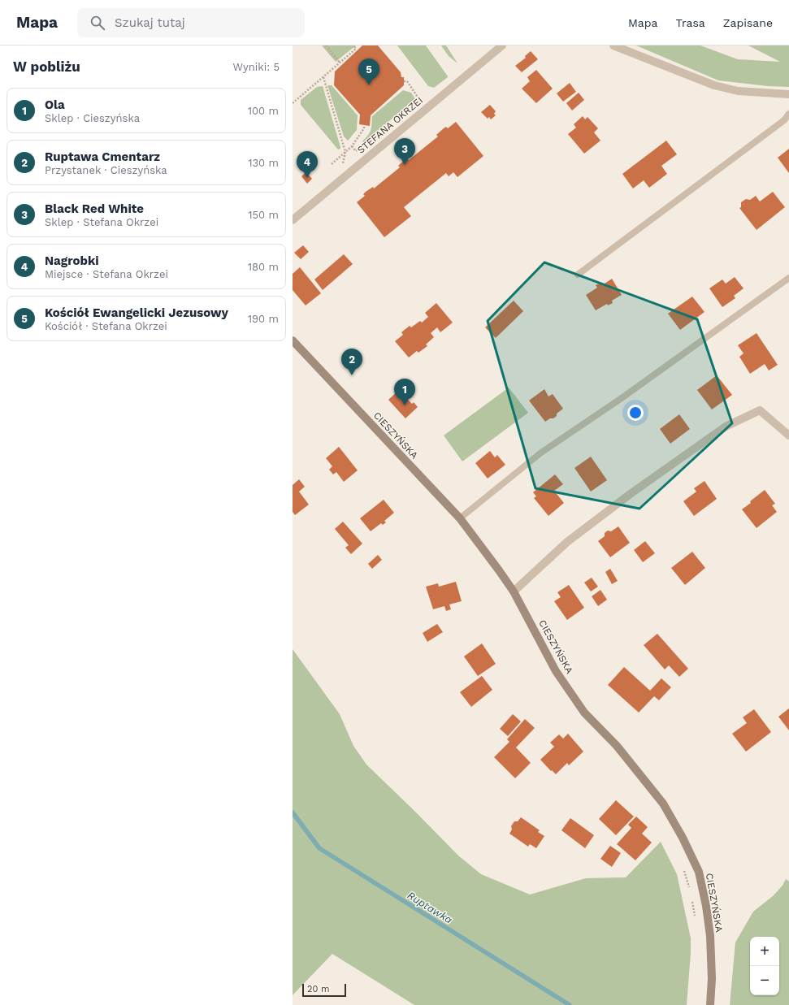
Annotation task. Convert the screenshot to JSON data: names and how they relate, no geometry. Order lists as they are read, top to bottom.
{
  "streets": {
    "main road": ["CIESZYŃSKA"],
    "street": ["STEFANA OKRZEI"]
  },
  "water": ["Ruptawka"],
  "scale_bar": "20 m",
  "page": {
    "header": "Mapa",
    "search": "Szukaj tutaj",
    "nav": ["Mapa", "Trasa", "Zapisane"],
    "heading": ["W pobliżu", "Wyniki: 5"],
    "pins": [
      "5",
      "3",
      "4",
      "2",
      "1"
    ],
    "list": [
      {
        "mark": "1",
        "name": "Ola",
        "note": "Sklep · Cieszyńska",
        "value": "100 m"
      },
      {
        "mark": "2",
        "name": "Ruptawa Cmentarz",
        "note": "Przystanek · Cieszyńska",
        "value": "130 m"
      },
      {
        "mark": "3",
        "name": "Black Red White",
        "note": "Sklep · Stefana Okrzei",
        "value": "150 m"
      },
      {
        "mark": "4",
        "name": "Nagrobki",
        "note": "Miejsce · Stefana Okrzei",
        "value": "180 m"
      },
      {
        "mark": "5",
        "name": "Kościół Ewangelicki Jezusowy",
        "note": "Kościół · Stefana Okrzei",
        "value": "190 m"
      }
    ],
    "map_buttons": ["+", "−"],
    "scale": "20 m"
  }
}
